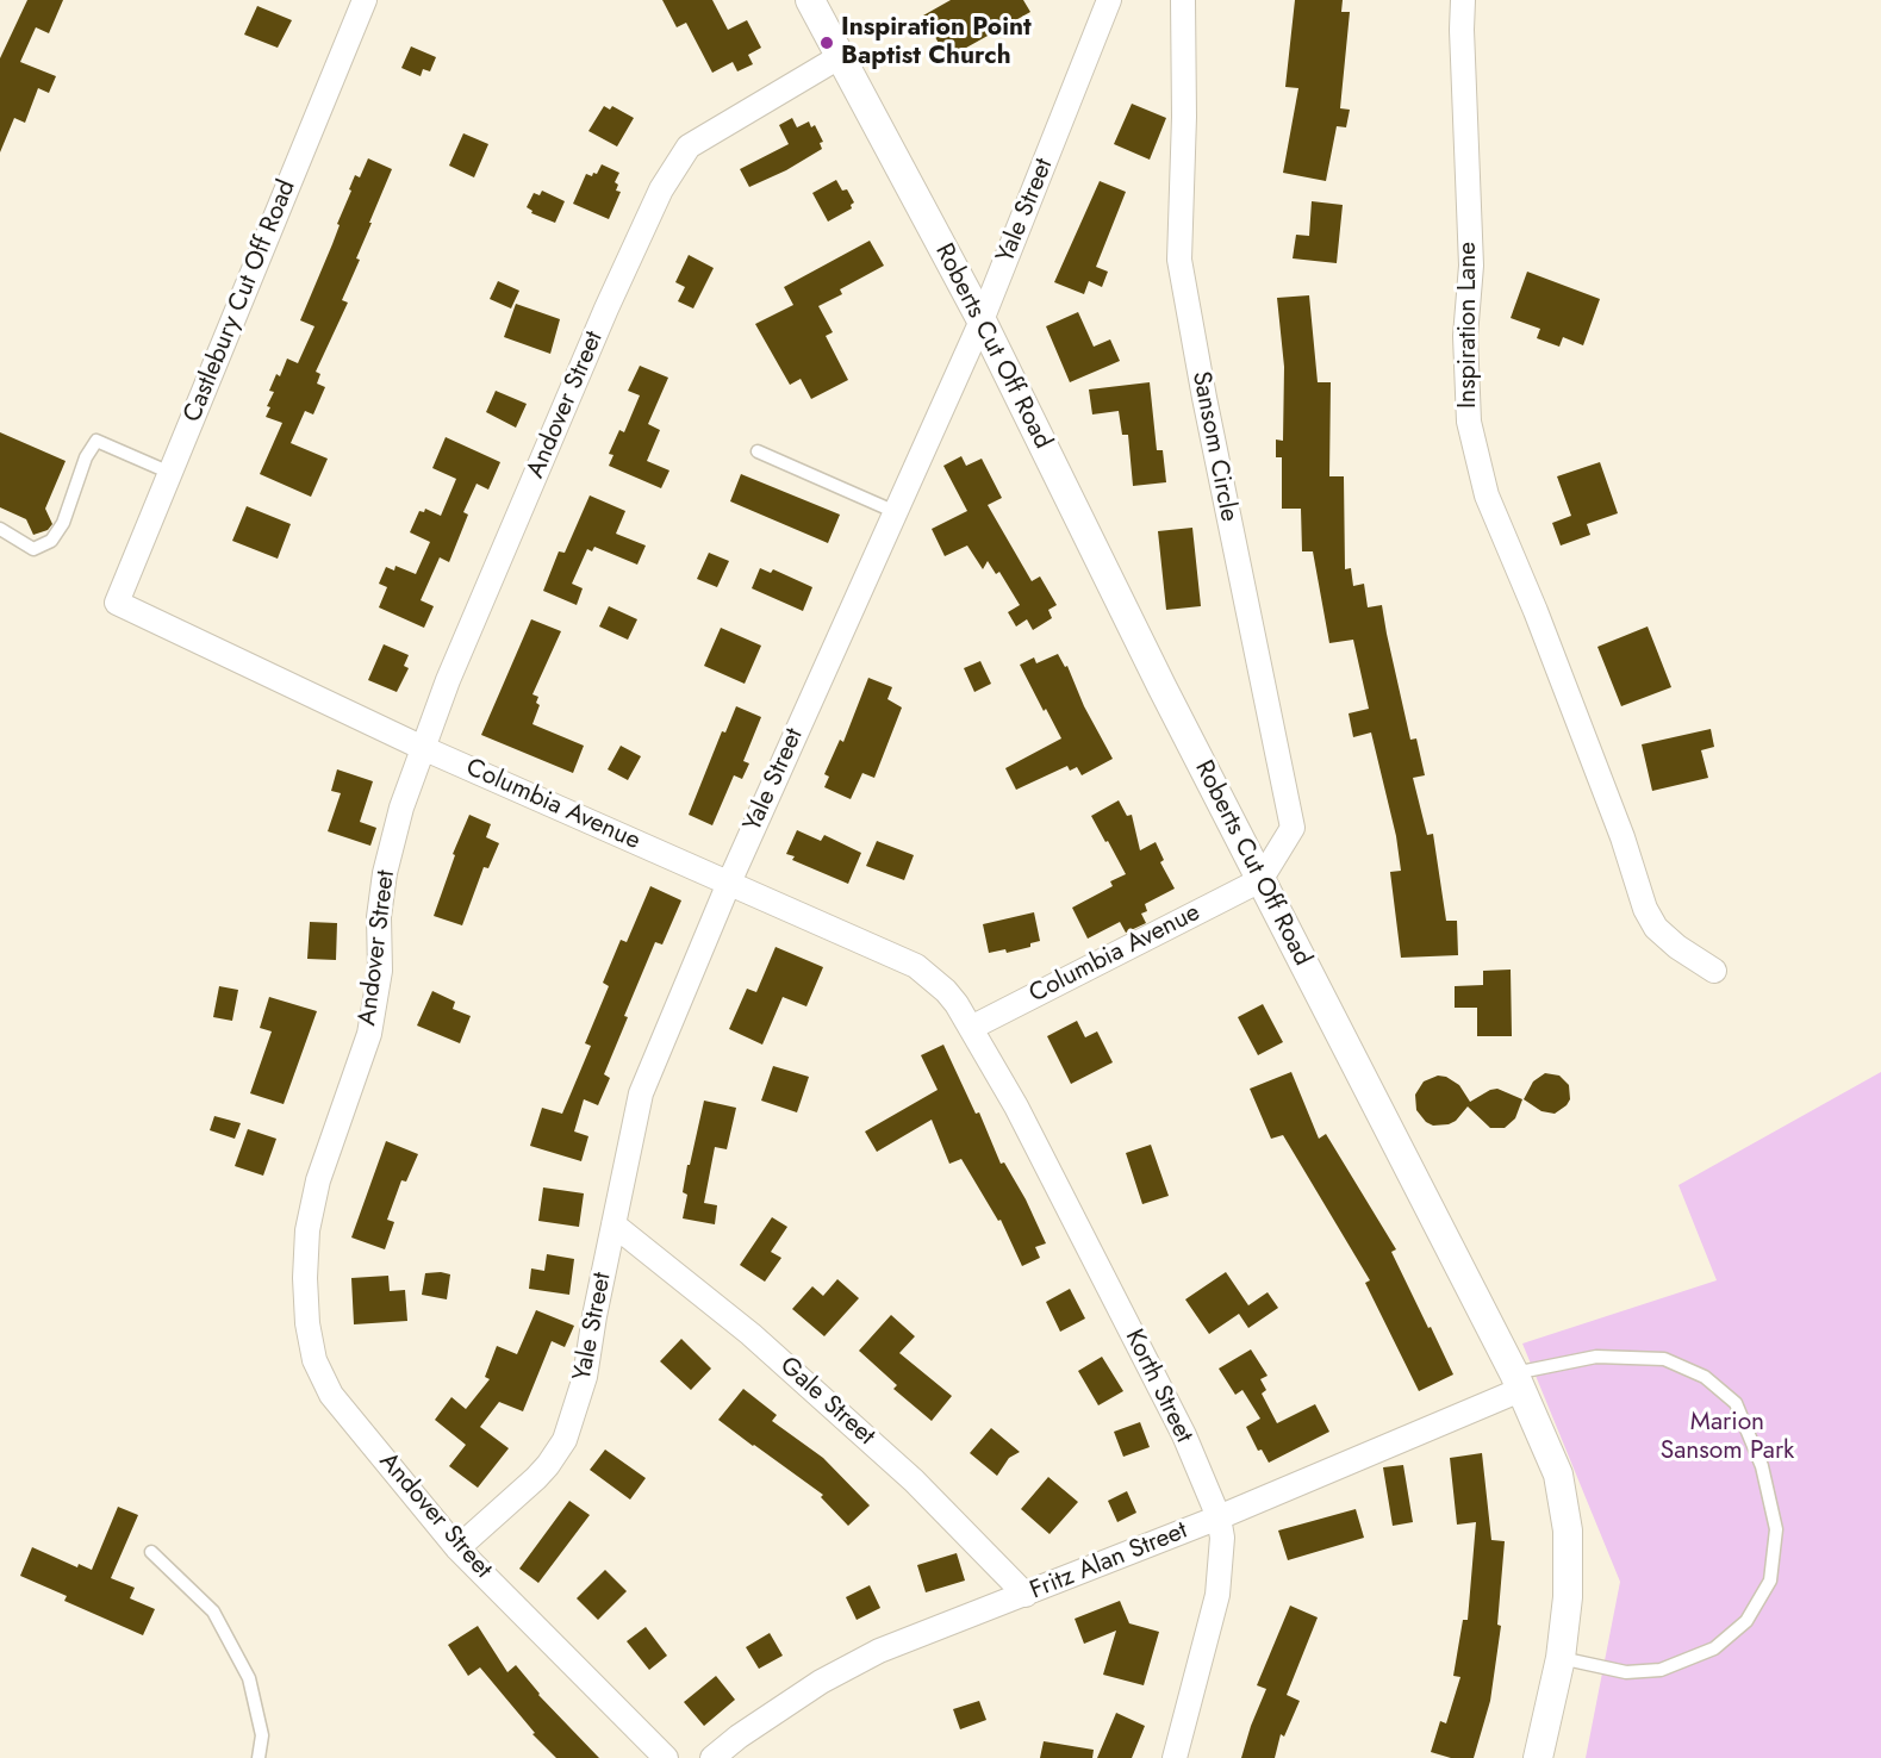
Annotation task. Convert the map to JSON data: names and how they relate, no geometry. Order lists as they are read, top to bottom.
{
  "streets": {
    "street": [
      "Yale Street",
      "Castlebury Cut Off Road",
      "Inspiration Lane",
      "Roberts Cut Off Road",
      "Andover Street",
      "Sansom Circle",
      "Columbia Avenue",
      "Korth Street",
      "Gale Street",
      "Fritz Alan Street"
    ]
  },
  "crossings": [
    ["Yale Street", "Roberts Cut Off Road"],
    ["Yale Street", "Andover Street"],
    ["Yale Street", "Columbia Avenue"],
    ["Yale Street", "Gale Street"],
    ["Castlebury Cut Off Road", "Columbia Avenue"],
    ["Roberts Cut Off Road", "Andover Street"],
    ["Roberts Cut Off Road", "Sansom Circle"],
    ["Roberts Cut Off Road", "Columbia Avenue"],
    ["Roberts Cut Off Road", "Fritz Alan Street"],
    ["Andover Street", "Columbia Avenue"],
    ["Sansom Circle", "Columbia Avenue"],
    ["Columbia Avenue", "Korth Street"],
    ["Korth Street", "Fritz Alan Street"],
    ["Gale Street", "Fritz Alan Street"]
  ],
  "parks": ["Marion Sansom Park"],
  "places": ["Inspiration Point Baptist Church"]
}
